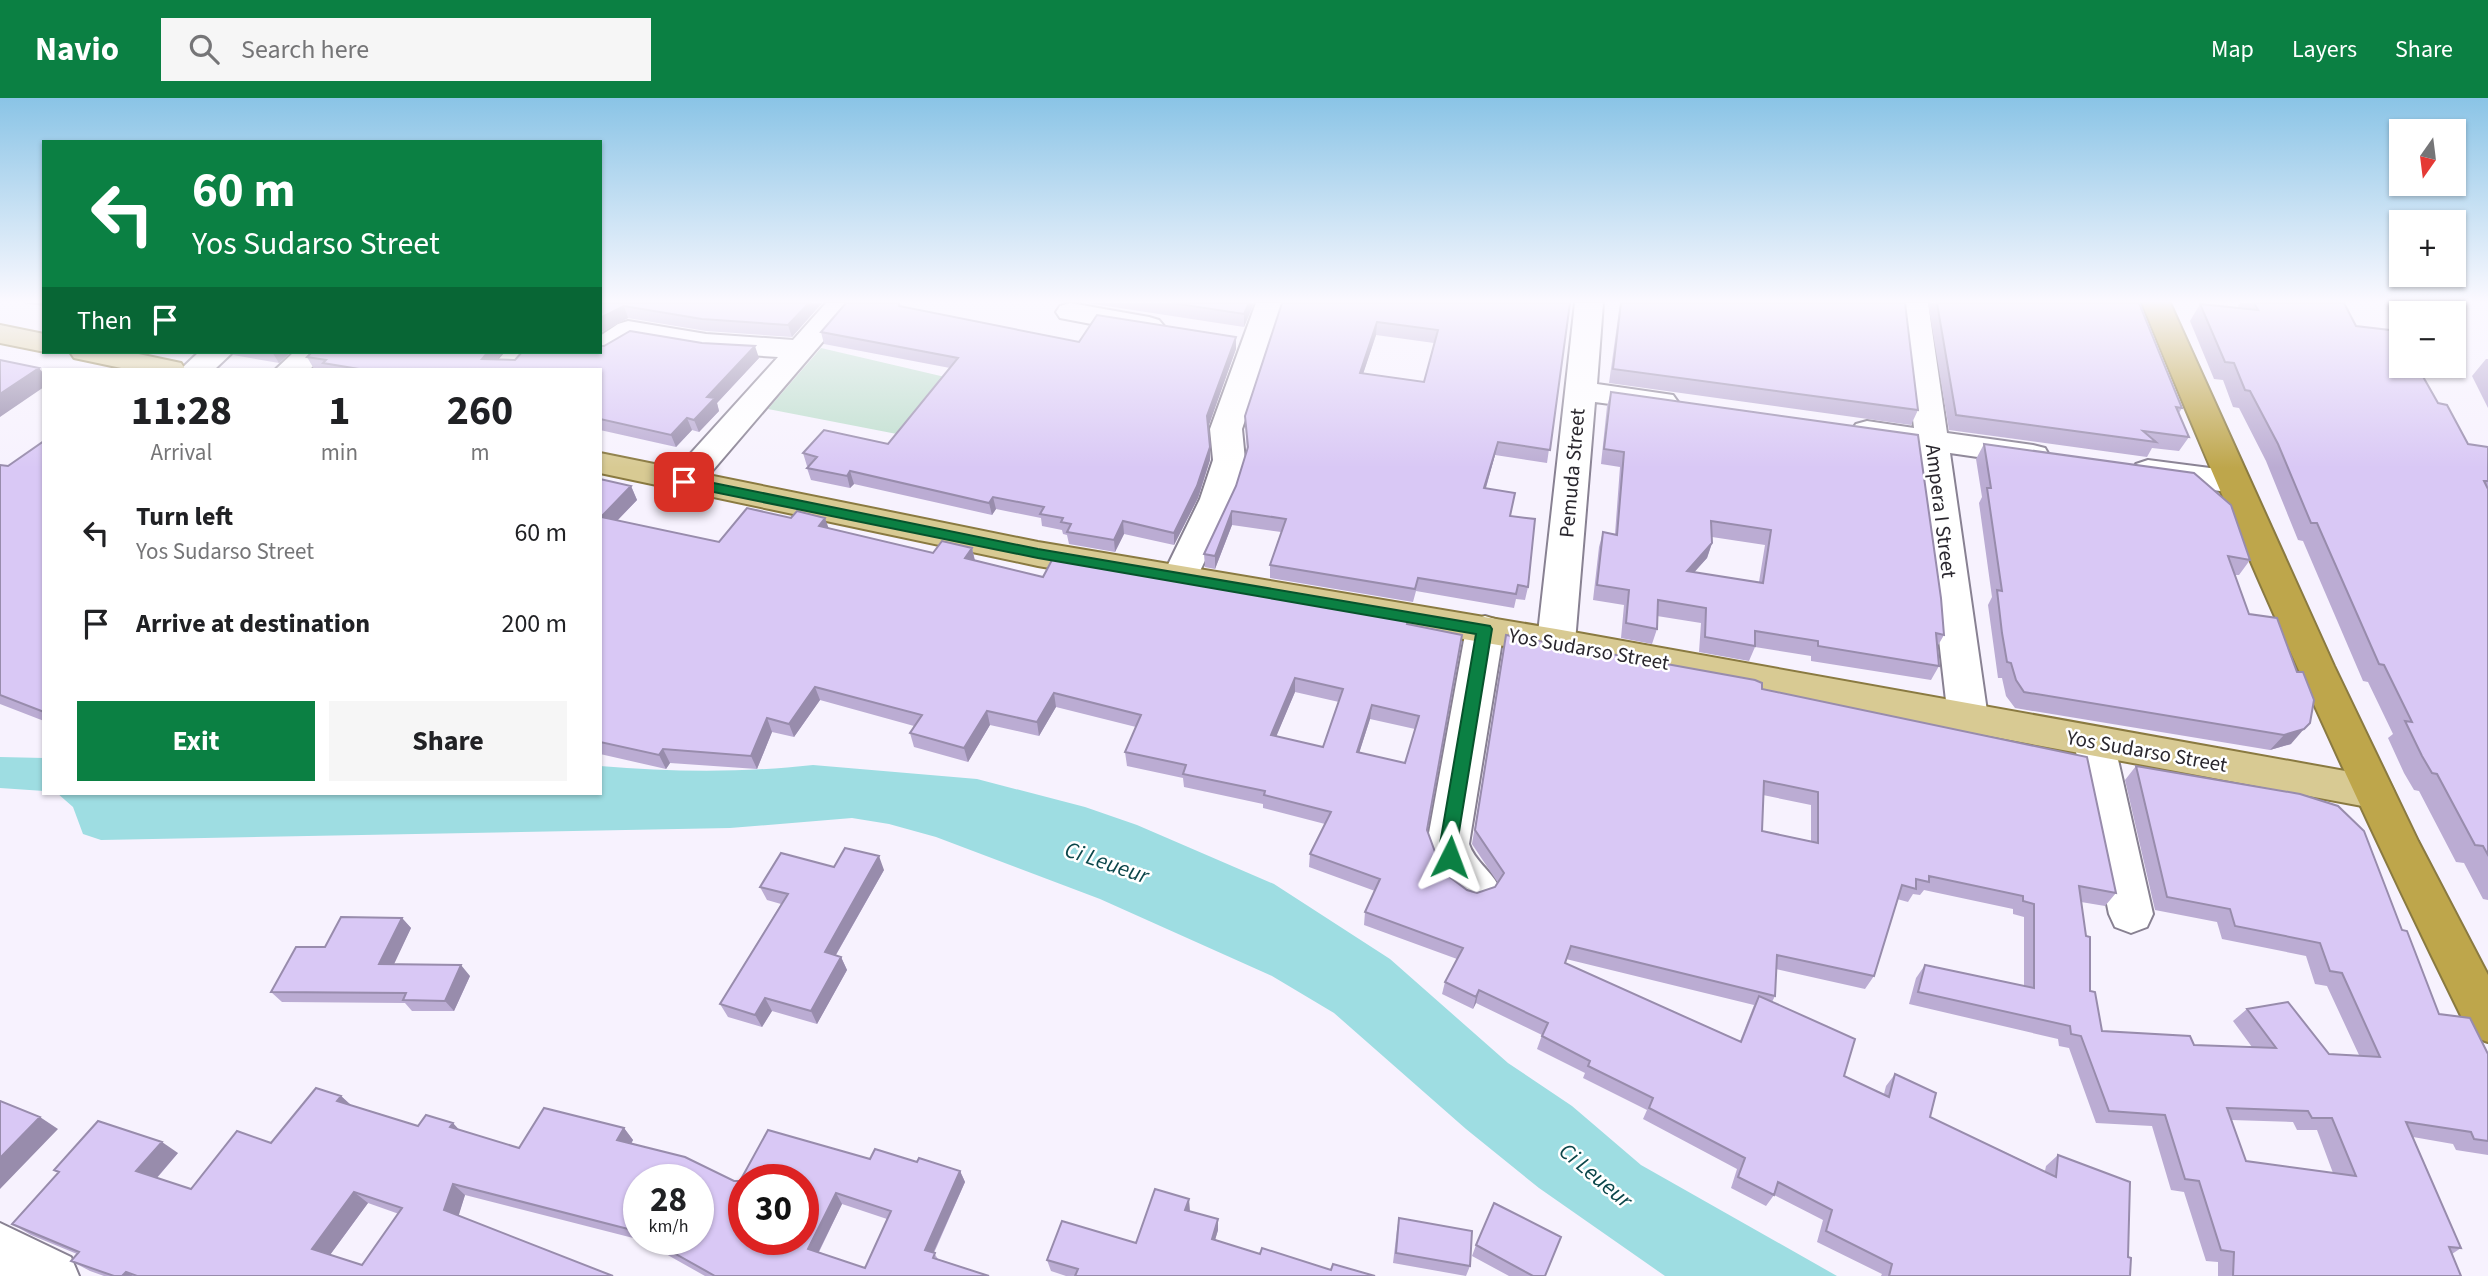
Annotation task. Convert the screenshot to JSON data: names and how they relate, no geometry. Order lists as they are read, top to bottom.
{
  "streets": {
    "main road": ["Yos Sudarso Street"],
    "street": ["Pemuda Street", "Ampera I Street"]
  },
  "crossings": [
    ["Pemuda Street", "Yos Sudarso Street"],
    ["Ampera I Street", "Yos Sudarso Street"]
  ],
  "water": ["Ci Leueur"],
  "north": "bottom",
  "page": {
    "header": "Navio",
    "search": "Search here",
    "nav": ["Map", "Layers", "Share"],
    "map_buttons": ["+", "−"],
    "turn": ["60 m", "Yos Sudarso Street"],
    "then": "Then",
    "eta": [
      "11:28",
      "Arrival",
      "1",
      "min",
      "260",
      "m"
    ],
    "list": [
      {
        "name": "Turn left",
        "note": "Yos Sudarso Street",
        "value": "60 m"
      },
      {
        "name": "Arrive at destination",
        "value": "200 m"
      }
    ],
    "buttons": ["Exit", "Share"],
    "speed": "28 km/h",
    "limit": "30"
  }
}
